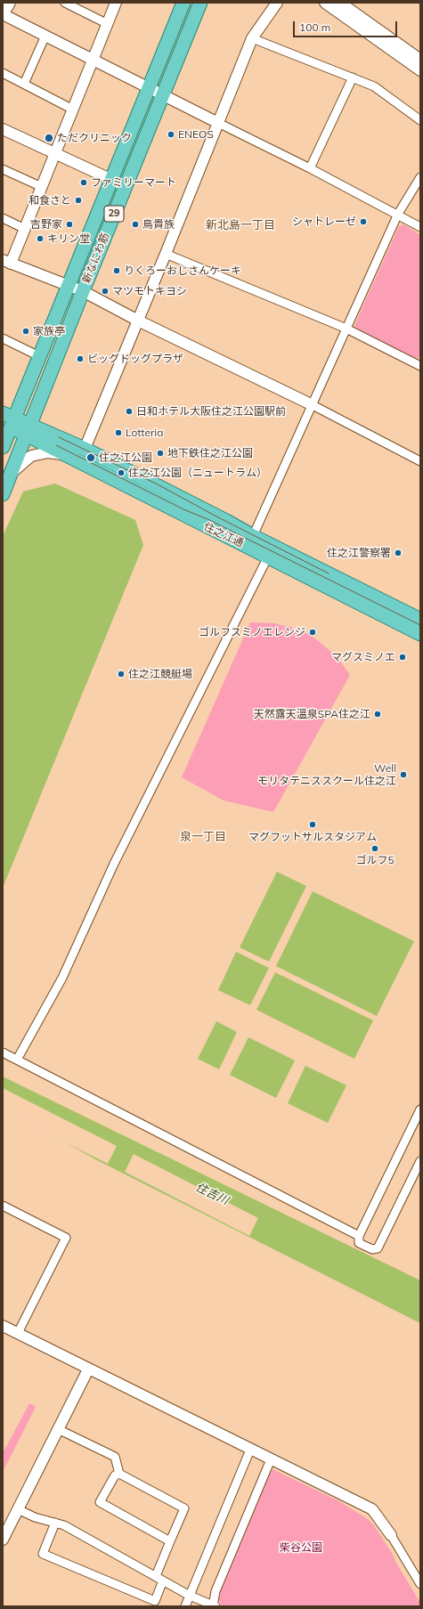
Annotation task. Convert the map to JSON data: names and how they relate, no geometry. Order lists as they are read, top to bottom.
{
  "streets": {
    "main road": ["29", "新なにわ筋", "住之江通"]
  },
  "crossings": [
    ["新なにわ筋", "住之江通"]
  ],
  "districts": ["新北島一丁目", "泉一丁目"],
  "water": ["住吉川"],
  "parks": ["柴谷公園"],
  "places": [
    "ENEOS",
    "ただクリニック",
    "ファミリーマート",
    "和食さと",
    "シャトレーゼ",
    "吉野家",
    "鳥貴族",
    "キリン堂",
    "りくろーおじさんケーキ",
    "マツモトキヨシ",
    "家族亭",
    "ビッグドッグプラザ",
    "日和ホテル大阪住之江公園駅前",
    "Lotteria",
    "地下鉄住之江公園",
    "住之江公園",
    "住之江公園（ニュートラム）",
    "住之江警察署",
    "ゴルフスミノエレンジ",
    "マグスミノエ",
    "住之江競艇場",
    "天然露天溫泉SPA住之江",
    "Well モリタテニススクール住之江",
    "マグフットサルスタジアム",
    "ゴルフ5"
  ],
  "scale_bar": "100 m"
}
